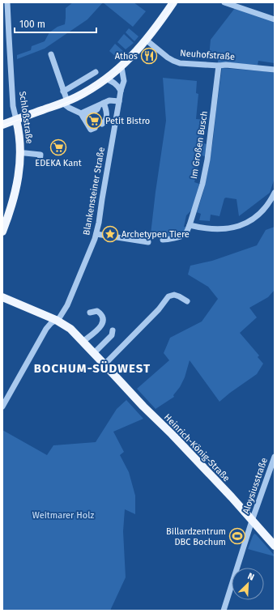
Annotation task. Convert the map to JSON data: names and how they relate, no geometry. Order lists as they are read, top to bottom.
{
  "streets": {
    "main road": ["Schloßstraße", "Heinrich-König-Straße"],
    "street": [
      "Neuhofstraße",
      "Im Großen Busch",
      "Blankensteiner Straße",
      "Aloysiusstraße"
    ]
  },
  "crossings": [
    ["Neuhofstraße", "Im Großen Busch"],
    ["Blankensteiner Straße", "Heinrich-König-Straße"],
    ["Heinrich-König-Straße", "Aloysiusstraße"]
  ],
  "districts": ["BOCHUM-SÜDWEST"],
  "parks": ["Weitmarer Holz"],
  "places": {
    "restaurant": ["Athos"],
    "supermarket": ["Petit Bistro", "EDEKA Kant"],
    "place": ["Archetypen Tiere"],
    "sports": ["Billardzentrum DBC Bochum"]
  },
  "scale_bar": "100 m",
  "north": "top right"
}
